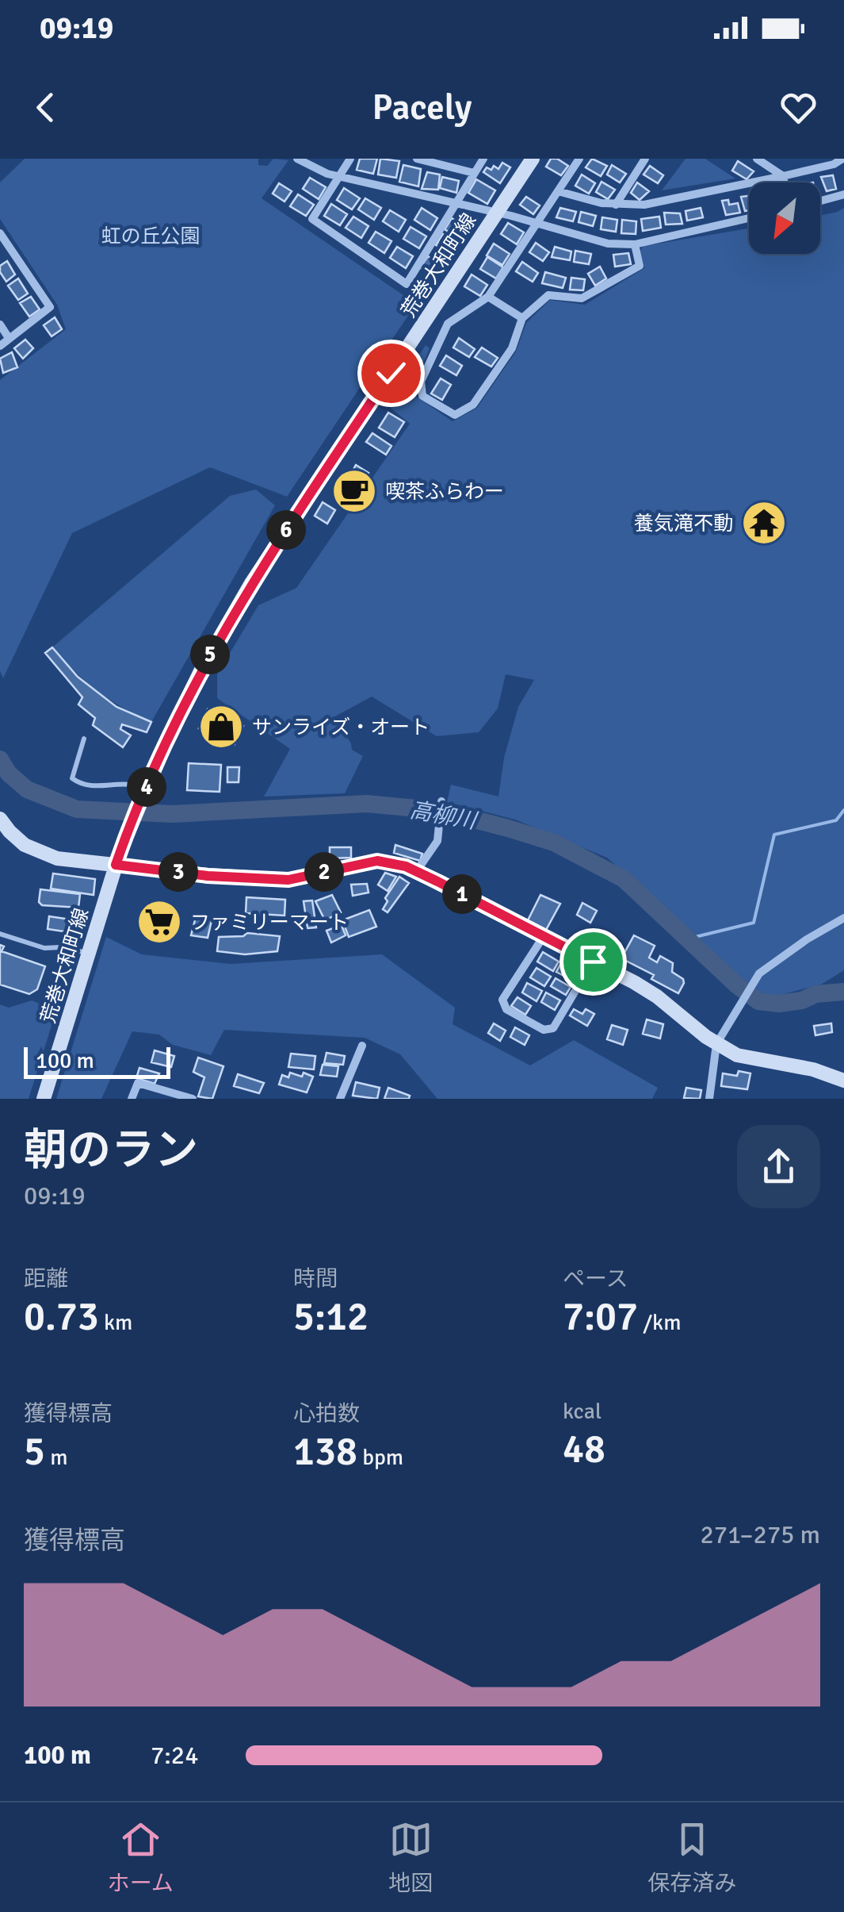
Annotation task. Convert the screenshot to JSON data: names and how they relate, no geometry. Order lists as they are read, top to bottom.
{
  "streets": {
    "street": ["荒巻大和町線"]
  },
  "water": ["高柳川"],
  "parks": ["虹の丘公園"],
  "places": {
    "cafe": ["喫茶ふらわー"],
    "temple": ["養気滝不動"],
    "shop": ["サンライズ・オート"],
    "supermarket": ["ファミリーマート"]
  },
  "scale_bar": "100 m",
  "north": "bottom left",
  "page": {
    "status": "09:19",
    "header": "Pacely",
    "pins": [
      "6",
      "5",
      "4",
      "2",
      "3",
      "1"
    ],
    "scale": "100 m",
    "heading": ["朝のラン", "09:19"],
    "stats": [
      ["距離", "0.73 km"],
      ["時間", "5:12"],
      ["ペース", "7:07 /km"],
      ["獲得標高", "5 m"],
      ["心拍数", "138 bpm"],
      ["kcal", "48"]
    ],
    "chart": ["獲得標高", "271–275 m"],
    "list": [
      {
        "name": "100 m",
        "note": "7:24"
      }
    ],
    "tabs": ["ホーム", "地図", "保存済み"]
  }
}
